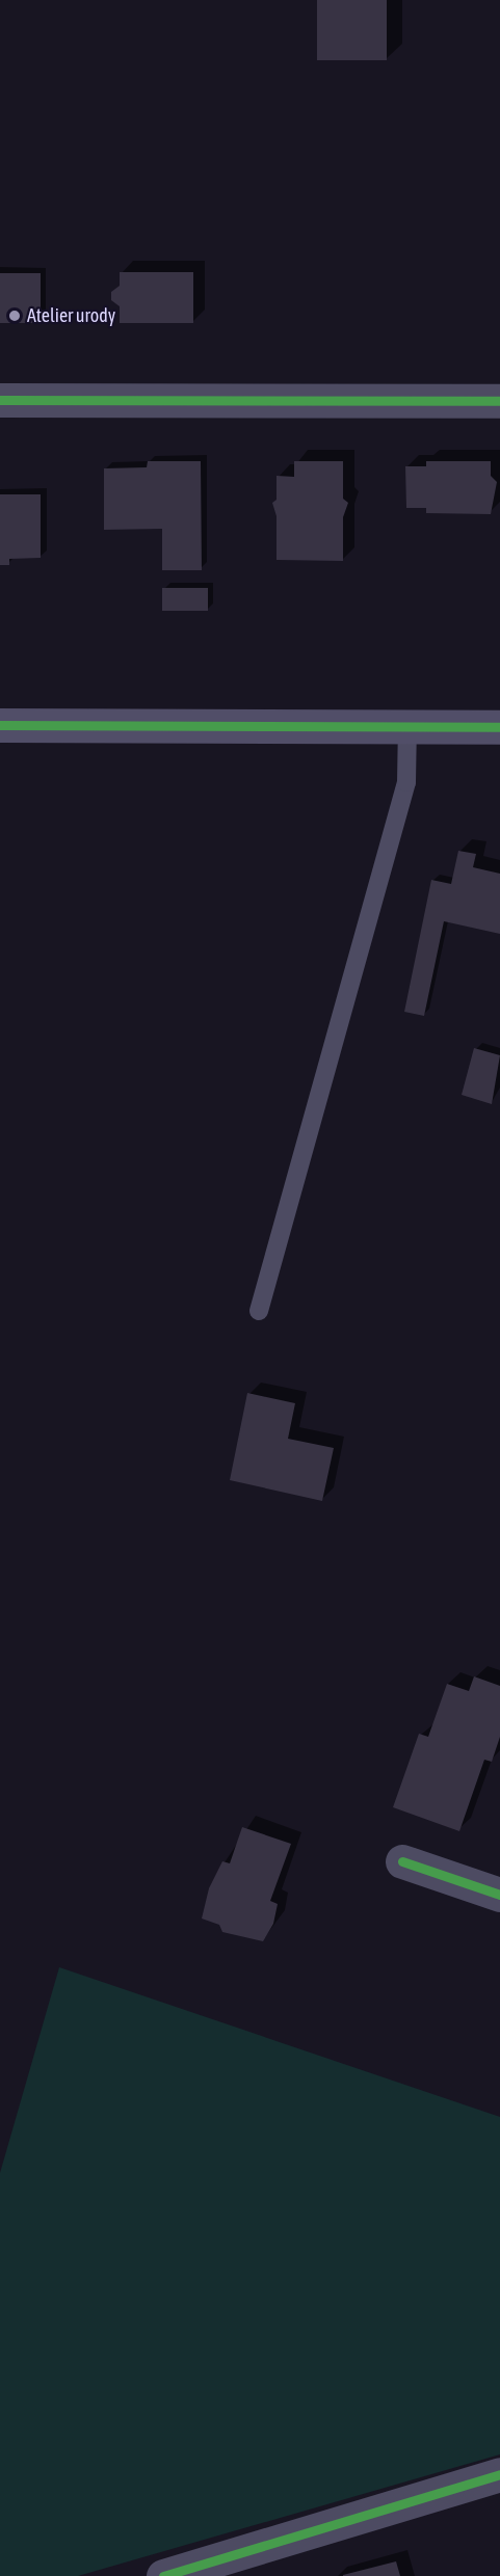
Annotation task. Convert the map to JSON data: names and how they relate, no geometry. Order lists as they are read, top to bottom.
{
  "places": ["Atelier urody"]
}
